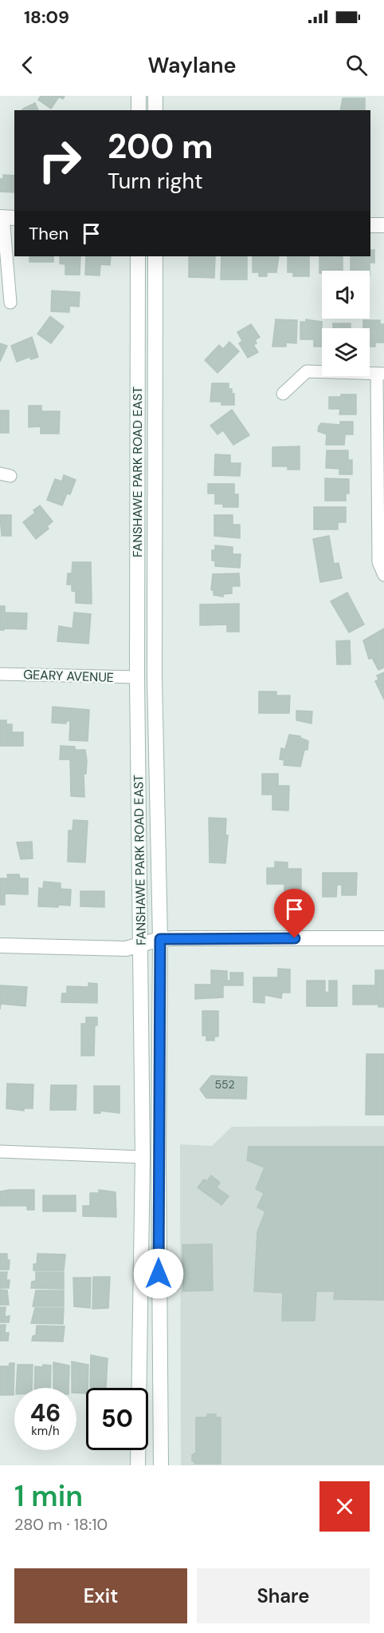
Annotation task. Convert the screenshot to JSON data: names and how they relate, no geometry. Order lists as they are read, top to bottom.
{
  "streets": {
    "main road": ["FANSHAWE PARK ROAD EAST"],
    "street": ["GEARY AVENUE"]
  },
  "crossings": [
    ["FANSHAWE PARK ROAD EAST", "GEARY AVENUE"]
  ],
  "house_numbers": ["552"],
  "page": {
    "status": "18:09",
    "header": "Waylane",
    "turn": ["200 m", "Turn right"],
    "then": "Then",
    "speed": "46 km/h",
    "limit": "50",
    "heading": ["1 min", "280 m · 18:10"],
    "buttons": ["Exit", "Share"]
  }
}
